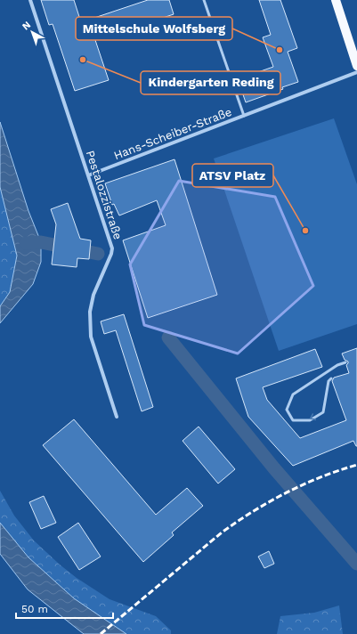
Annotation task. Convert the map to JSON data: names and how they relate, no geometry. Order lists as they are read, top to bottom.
{
  "streets": {
    "street": ["Hans-Scheiber-Straße", "Pestalozzistraße"]
  },
  "crossings": [
    ["Hans-Scheiber-Straße", "Pestalozzistraße"]
  ],
  "places": ["Mittelschule Wolfsberg", "Kindergarten Reding", "ATSV Platz"],
  "scale_bar": "50 m",
  "north": "top left"
}
